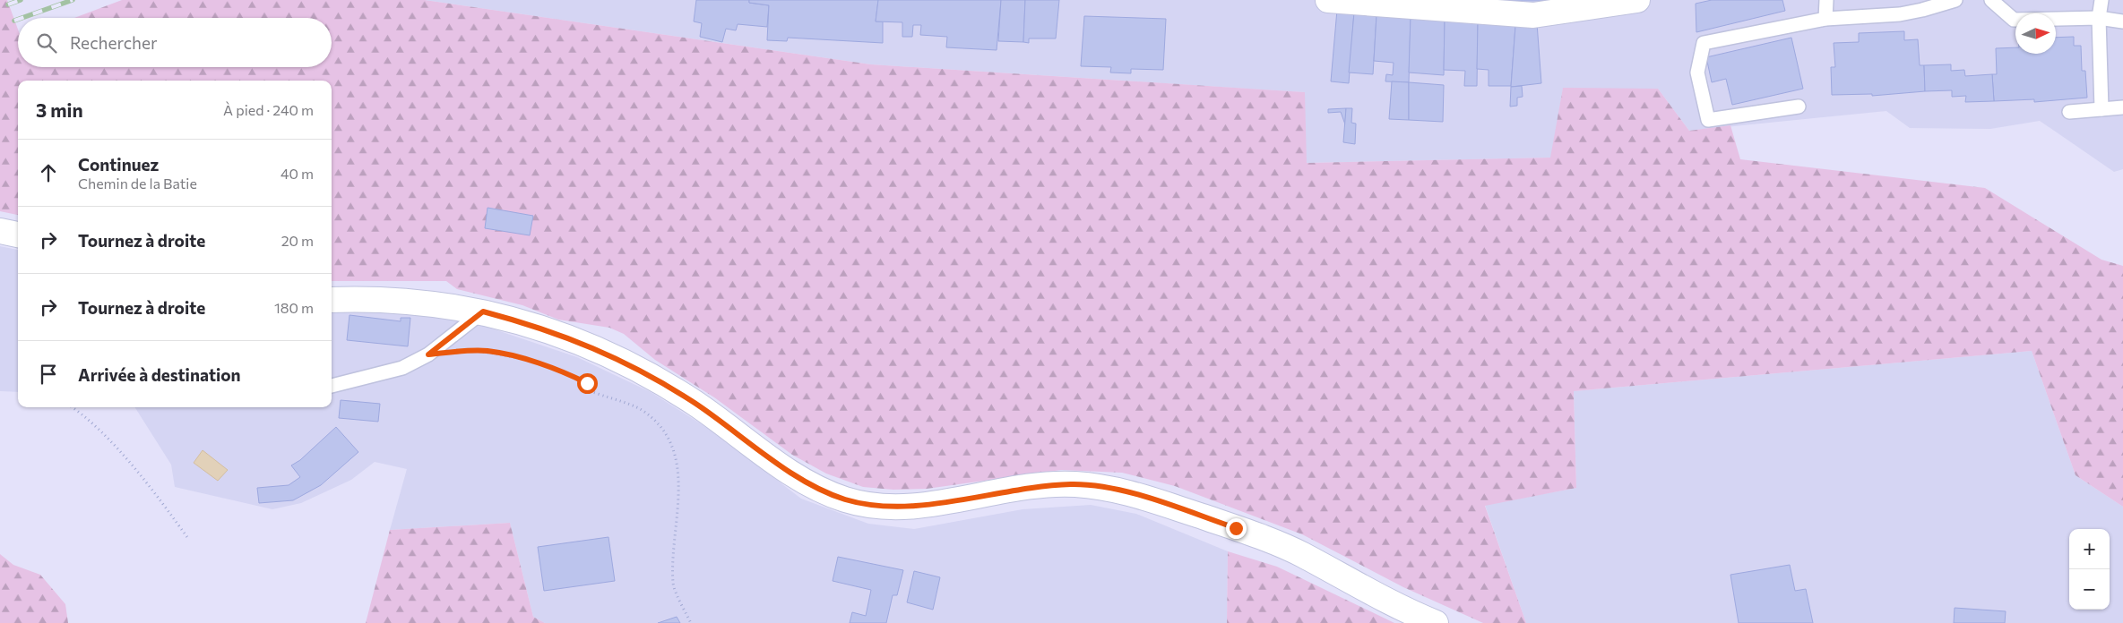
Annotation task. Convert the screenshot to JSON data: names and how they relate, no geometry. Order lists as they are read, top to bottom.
{
  "north": "right",
  "page": {
    "search": "Rechercher",
    "heading": ["3 min", "À pied · 240 m"],
    "list": [
      ["Continuez", "Chemin de la Batie", "40 m"],
      ["Tournez à droite", "20 m"],
      ["Tournez à droite", "180 m"],
      "Arrivée à destination"
    ],
    "map_buttons": ["+", "−"]
  }
}
